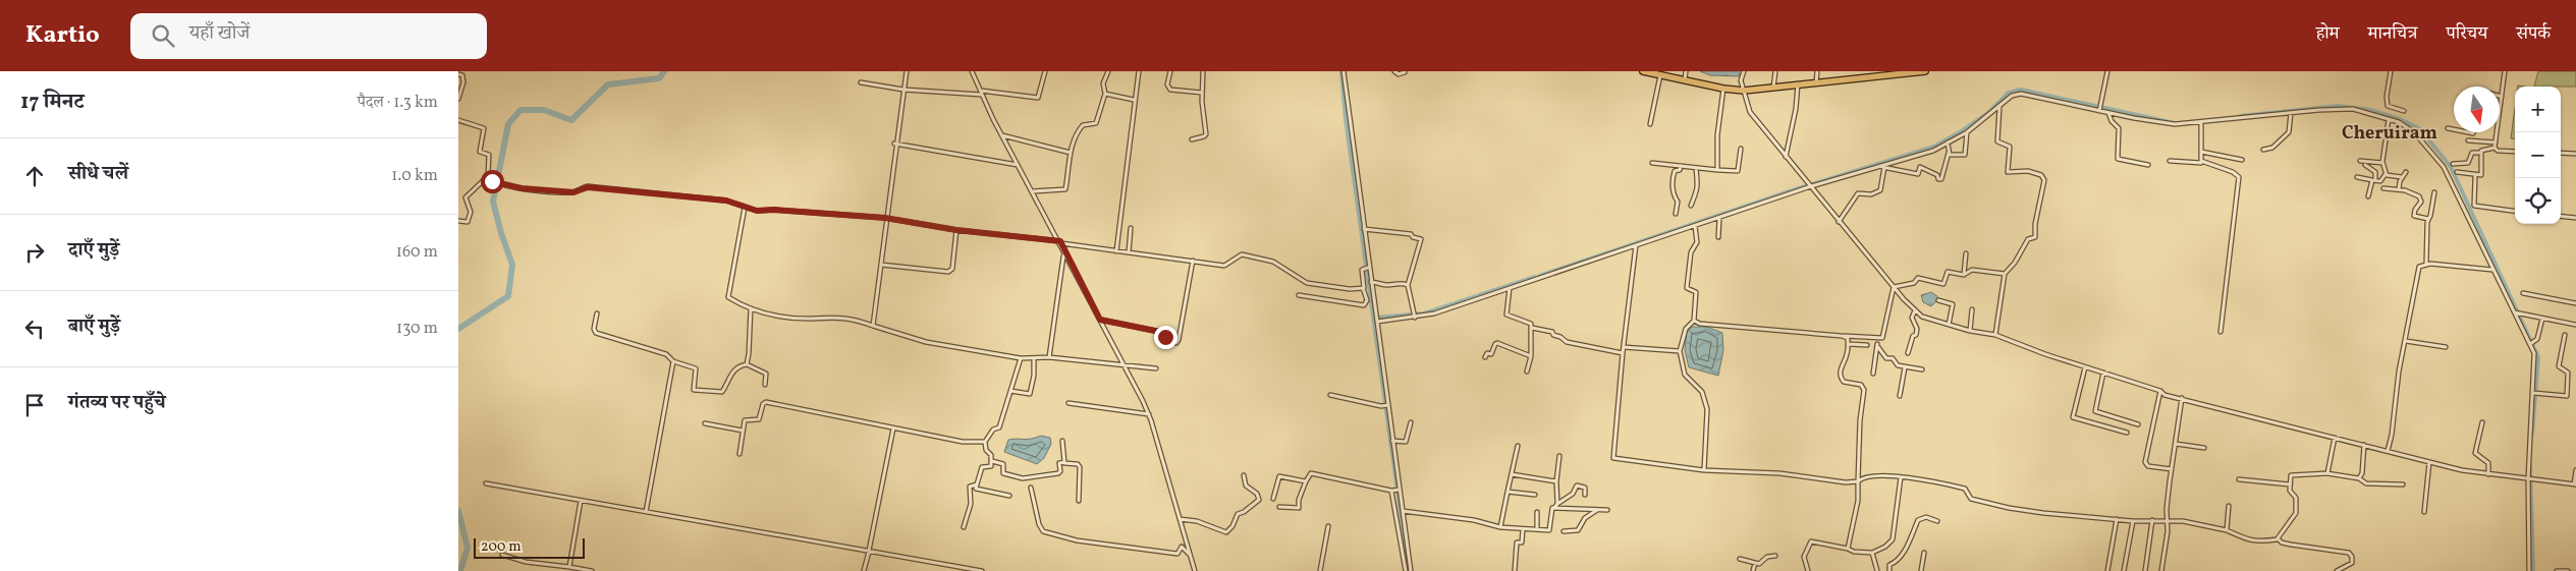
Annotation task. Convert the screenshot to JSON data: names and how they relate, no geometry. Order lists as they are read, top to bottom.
{
  "districts": ["Cheruiram"],
  "scale_bar": "200 m",
  "north": "bottom",
  "page": {
    "header": "Kartio",
    "search": "यहाँ खोजें",
    "nav": [
      "होम",
      "मानचित्र",
      "परिचय",
      "संपर्क"
    ],
    "heading": ["17 मिनट", "पैदल · 1.3 km"],
    "map_buttons": ["+", "−"],
    "list": [
      ["सीधे चलें", "1.0 km"],
      ["दाएँ मुड़ें", "160 m"],
      ["बाएँ मुड़ें", "130 m"],
      "गंतव्य पर पहुँचे"
    ],
    "scale": "200 m"
  }
}
